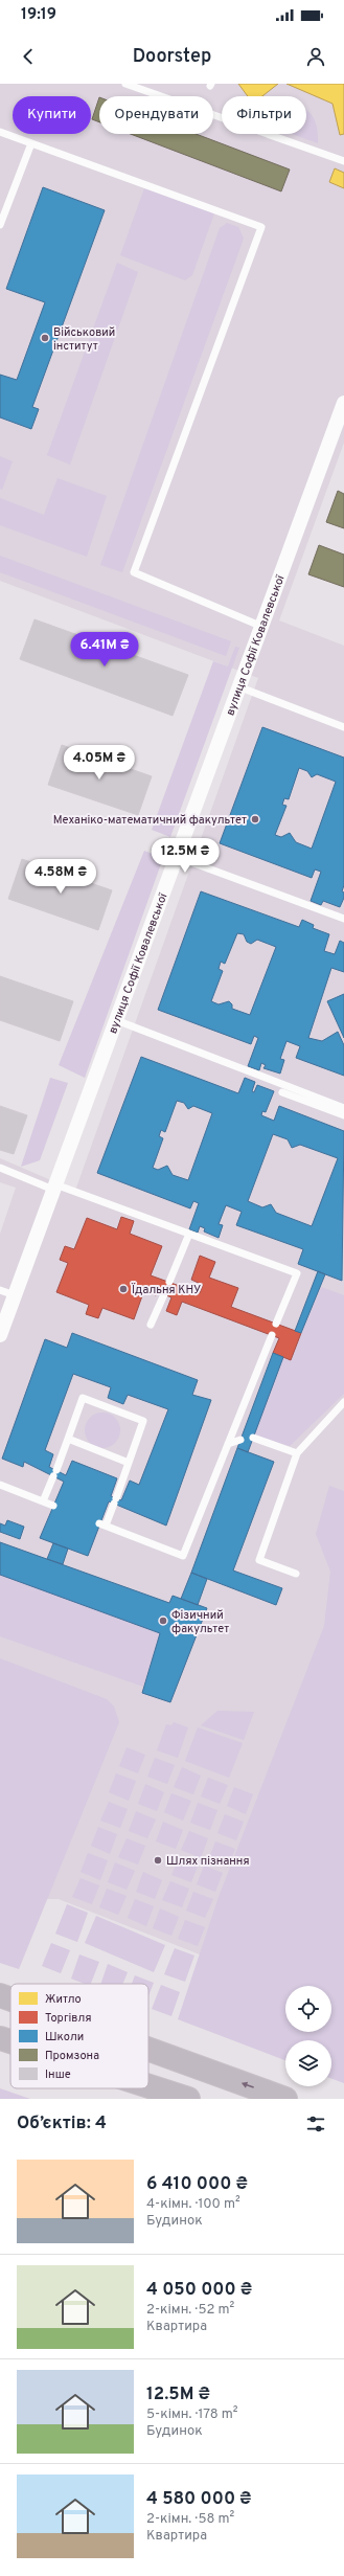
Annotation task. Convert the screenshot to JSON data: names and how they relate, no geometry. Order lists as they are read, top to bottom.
{
  "streets": {
    "street": ["вулиця Софії Ковалевської"]
  },
  "places": [
    "Військовий інститут",
    "Механіко-математичний факультет",
    "Їдальня КНУ",
    "Фізичний факультет",
    "Шлях пізнання"
  ],
  "legend": [
    "Житло",
    "Торгівля",
    "Школи",
    "Промзона",
    "Інше"
  ],
  "page": {
    "status": "19:19",
    "header": "Doorstep",
    "chip": ["Купити", "Орендувати", "Фільтри"],
    "price": [
      "6.41M ₴",
      "4.05M ₴",
      "12.5M ₴",
      "4.58M ₴"
    ],
    "heading": "Об’єктів: 4",
    "list": [
      {
        "name": "6 410 000 ₴",
        "note": "4-кімн. · 100 m² · Будинок"
      },
      {
        "name": "4 050 000 ₴",
        "note": "2-кімн. · 52 m² · Квартира"
      },
      {
        "name": "12.5M ₴",
        "note": "5-кімн. · 178 m² · Будинок"
      },
      {
        "name": "4 580 000 ₴",
        "note": "2-кімн. · 58 m² · Квартира"
      }
    ]
  }
}
